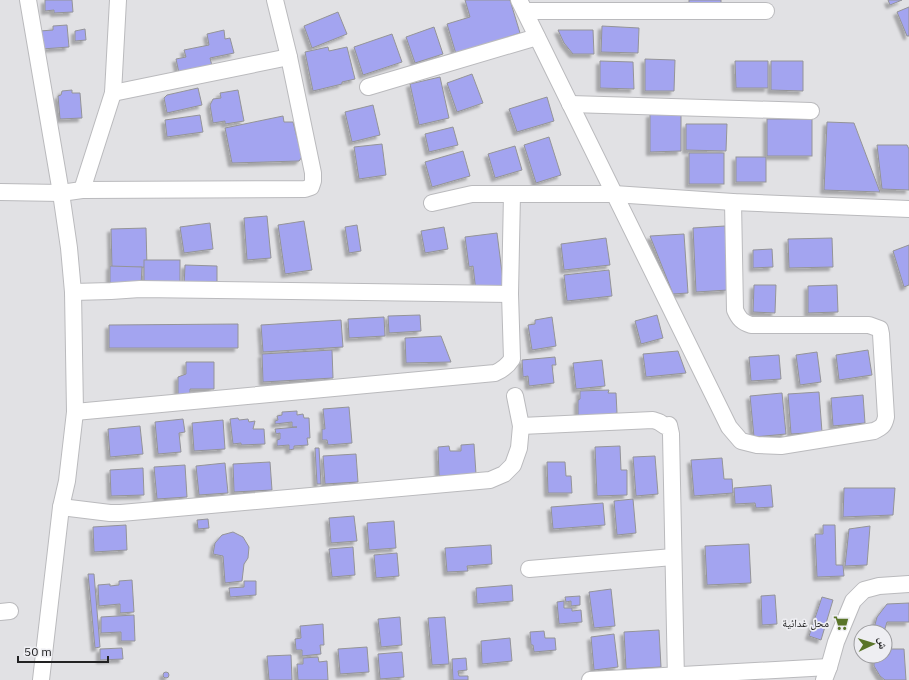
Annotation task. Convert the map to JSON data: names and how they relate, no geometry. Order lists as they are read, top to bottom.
{
  "places": {
    "supermarket": ["محل غدائية"]
  },
  "scale_bar": "50 m",
  "north": "right"
}
